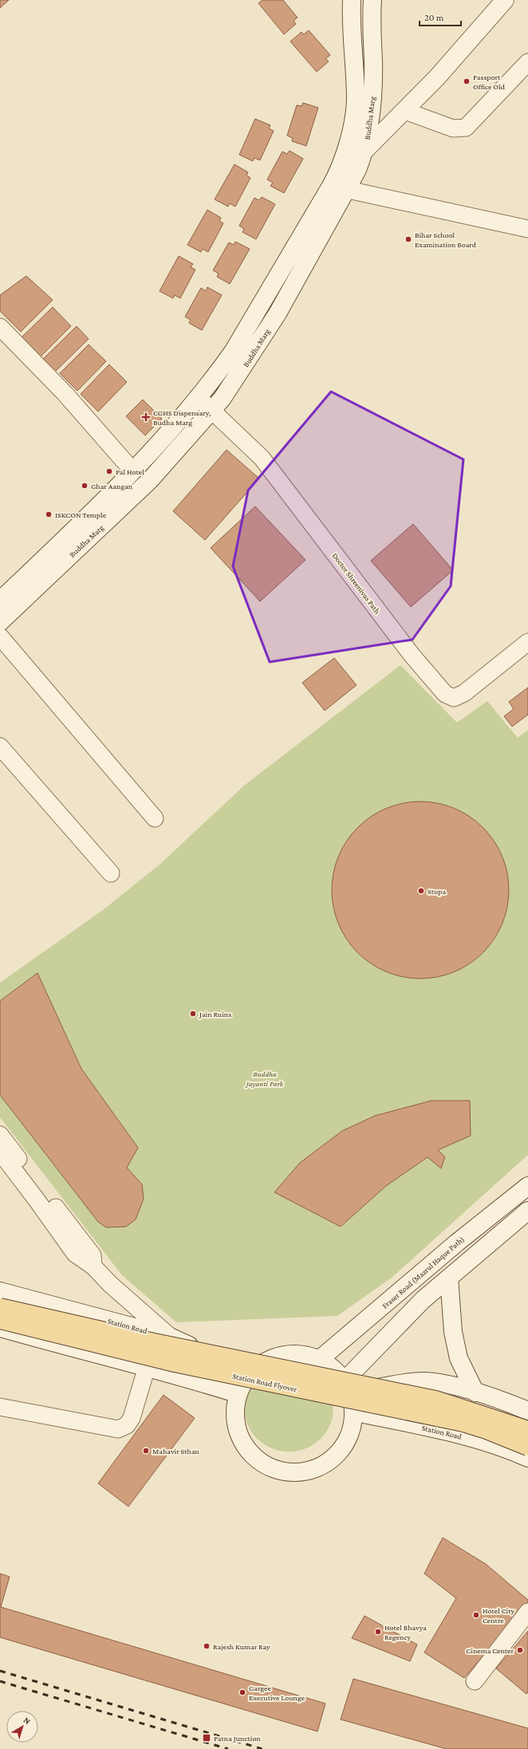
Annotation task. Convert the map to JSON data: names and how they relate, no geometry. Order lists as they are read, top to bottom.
{
  "streets": {
    "main road": [
      "Buddha Marg",
      "Fraser Road (Mazrul Haque Path)",
      "Station Road",
      "Station Road Flyover"
    ],
    "street": ["Doctor Shreenivas Path"]
  },
  "crossings": [
    ["Buddha Marg", "Doctor Shreenivas Path"]
  ],
  "parks": ["Buddha Jayanti Park"],
  "places": {
    "other": [
      "Passport Office Old",
      "Bihar School Examination Board",
      "Pal Hotel",
      "Ghar Aangan",
      "ISKCON Temple",
      "Stupa",
      "Jain Ruins",
      "Mahavir Sthan",
      "Hotel City Centre",
      "Hotel Bhavya Regency",
      "Rajesh Kumar Ray",
      "Cinema Center",
      "Gargee Executive Lounge"
    ],
    "health": ["CGHS Dispensary, Budha Marg"],
    "transit": ["Patna Junction"]
  },
  "scale_bar": "20 m",
  "north": "top right"
}
